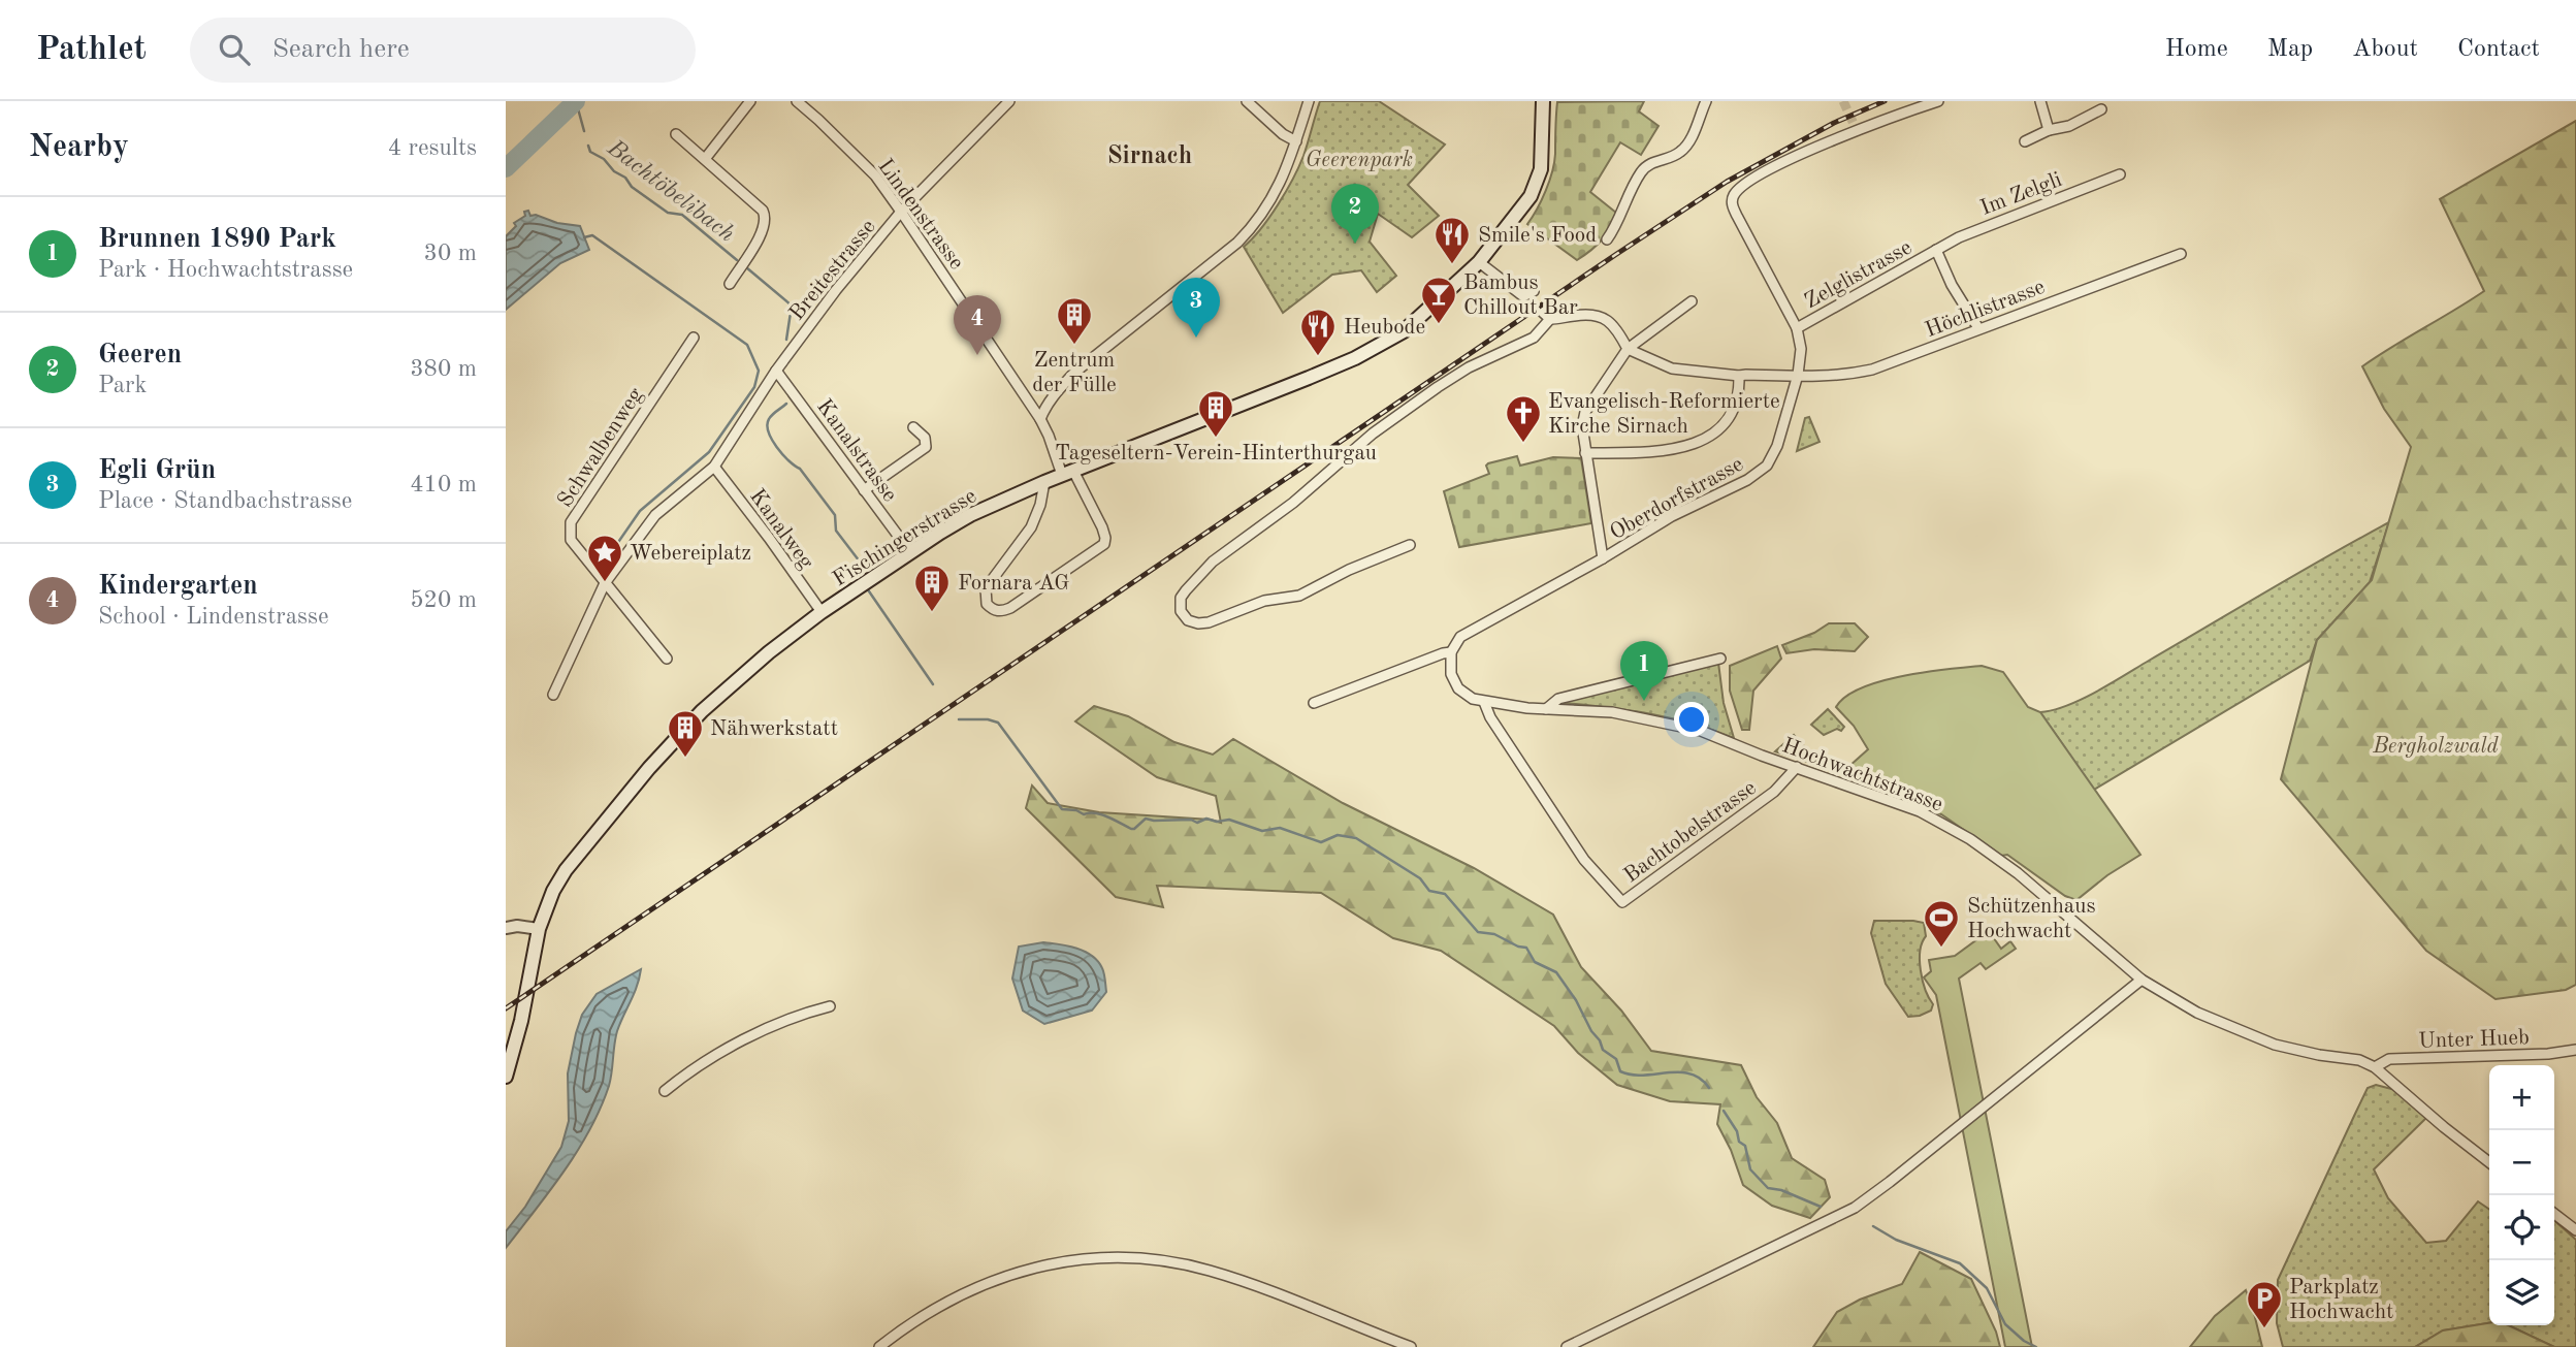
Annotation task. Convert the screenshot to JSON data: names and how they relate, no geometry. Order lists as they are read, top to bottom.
{
  "streets": {
    "main road": ["Fischingerstrasse"],
    "street": [
      "Im Zelgli",
      "Lindenstrasse",
      "Breitestrasse",
      "Zelglistrasse",
      "Höchlistrasse",
      "Schwalbenweg",
      "Kanalstrasse",
      "Oberdorfstrasse",
      "Kanalweg",
      "Hochwachtstrasse",
      "Bachtobelstrasse",
      "Unter Hueb"
    ]
  },
  "crossings": [
    ["Im Zelgli", "Zelglistrasse"],
    ["Lindenstrasse", "Breitestrasse"],
    ["Lindenstrasse", "Fischingerstrasse"],
    ["Breitestrasse", "Kanalstrasse"],
    ["Zelglistrasse", "Oberdorfstrasse"],
    ["Höchlistrasse", "Oberdorfstrasse"],
    ["Kanalstrasse", "Fischingerstrasse"],
    ["Kanalweg", "Fischingerstrasse"],
    ["Hochwachtstrasse", "Bachtobelstrasse"],
    ["Hochwachtstrasse", "Unter Hueb"]
  ],
  "districts": ["Sirnach"],
  "water": ["Bachtöbelibach"],
  "parks": ["Geerenpark", "Bergholzwald"],
  "places": {
    "restaurant": ["Smile's Food", "Heubode"],
    "bar": ["Bambus Chillout Bar"],
    "building": [
      "Zentrum der Fülle",
      "Tageseltern-Verein-Hinterthurgau",
      "Fornara AG",
      "Nähwerkstatt"
    ],
    "church": ["Evangelisch-Reformierte Kirche Sirnach"],
    "place": ["Webereiplatz"],
    "sports": ["Schützenhaus Hochwacht"],
    "parking": ["Parkplatz Hochwacht"]
  },
  "page": {
    "header": "Pathlet",
    "search": "Search here",
    "nav": [
      "Home",
      "Map",
      "About",
      "Contact"
    ],
    "heading": ["Nearby", "4 results"],
    "pins": [
      "2",
      "3",
      "4",
      "1"
    ],
    "list": [
      {
        "mark": "1",
        "name": "Brunnen 1890 Park",
        "note": "Park · Hochwachtstrasse",
        "value": "30 m"
      },
      {
        "mark": "2",
        "name": "Geeren",
        "note": "Park",
        "value": "380 m"
      },
      {
        "mark": "3",
        "name": "Egli Grün",
        "note": "Place · Standbachstrasse",
        "value": "410 m"
      },
      {
        "mark": "4",
        "name": "Kindergarten",
        "note": "School · Lindenstrasse",
        "value": "520 m"
      }
    ],
    "map_buttons": ["+", "−"]
  }
}
